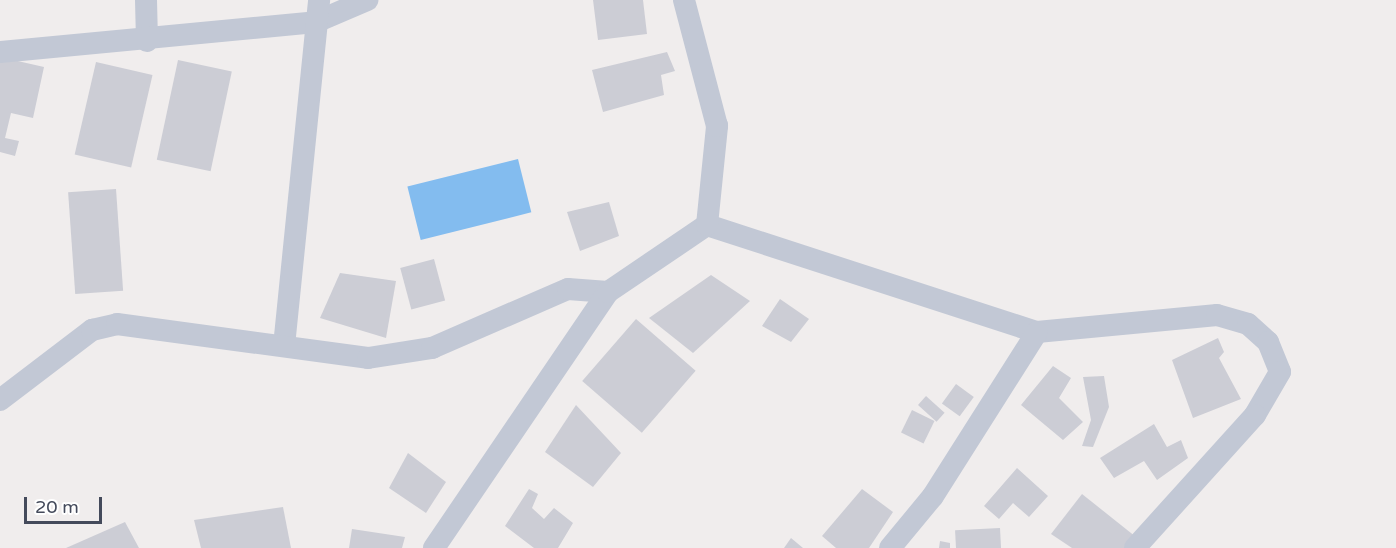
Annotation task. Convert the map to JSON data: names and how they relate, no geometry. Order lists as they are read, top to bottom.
{
  "scale_bar": "20 m"
}
